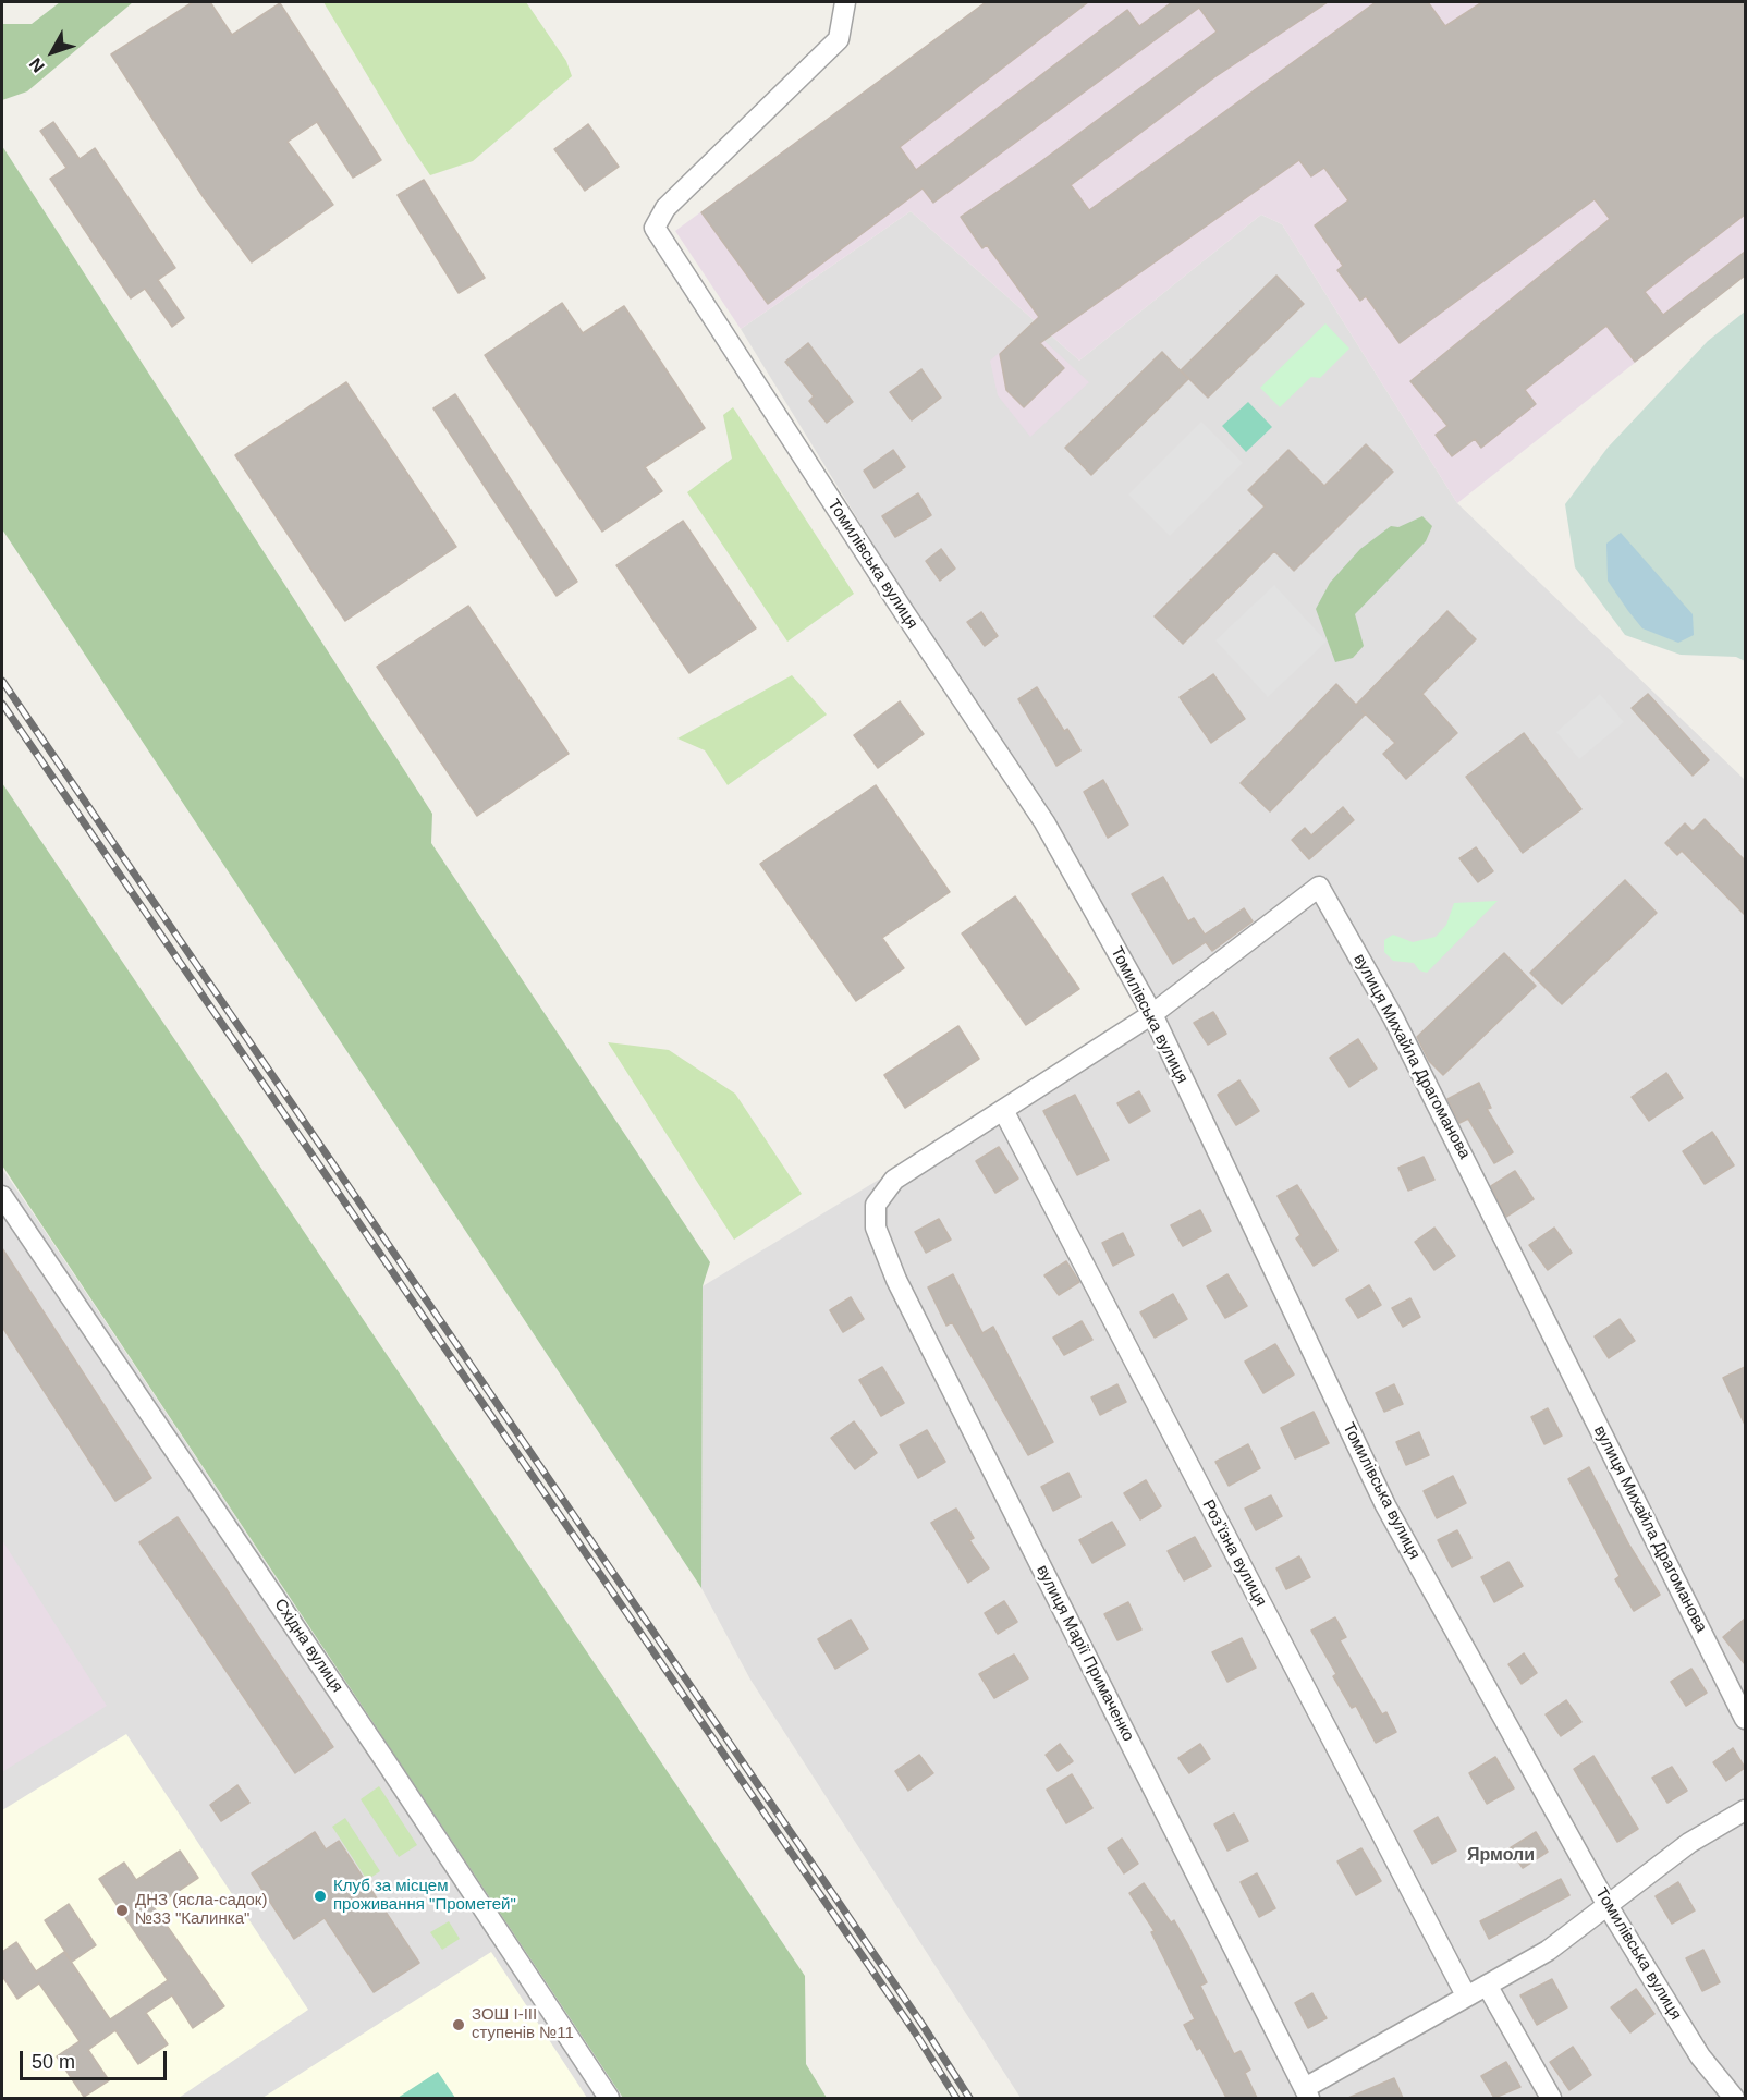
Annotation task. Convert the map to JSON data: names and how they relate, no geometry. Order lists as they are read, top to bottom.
{
  "streets": {
    "street": [
      "Томилівська вулиця",
      "вулиця Михайла Драгоманова",
      "Розʼїзна вулиця",
      "Східна вулиця",
      "вулиця Марії Примаченко"
    ]
  },
  "crossings": [
    ["Томилівська вулиця", "вулиця Михайла Драгоманова"],
    ["вулиця Михайла Драгоманова", "Розʼїзна вулиця"],
    ["вулиця Михайла Драгоманова", "вулиця Марії Примаченко"]
  ],
  "districts": ["Ярмоли"],
  "places": ["Клуб за місцем проживання \"Прометей\"", "ДНЗ (ясла-садок) №33 \"Калинка\"", "ЗОШ І-ІІІ ступенів №11"],
  "scale_bar": "50 m",
  "north": "bottom left"
}
